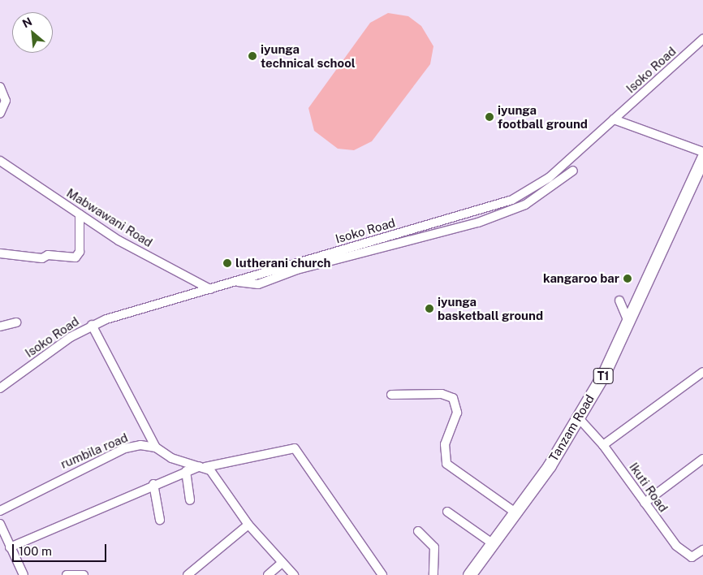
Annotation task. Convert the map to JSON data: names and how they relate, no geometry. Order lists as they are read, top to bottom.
{
  "streets": {
    "highway": ["T1", "Tanzam Road"],
    "street": [
      "Isoko Road",
      "Mabwawani Road",
      "rumbila road",
      "Ikuti Road"
    ]
  },
  "crossings": [
    ["Isoko Road", "Mabwawani Road"],
    ["Tanzam Road", "Ikuti Road"]
  ],
  "places": [
    "iyunga technical school",
    "iyunga football ground",
    "lutherani church",
    "kangaroo bar",
    "iyunga basketball ground"
  ],
  "scale_bar": "100 m",
  "north": "top left"
}
